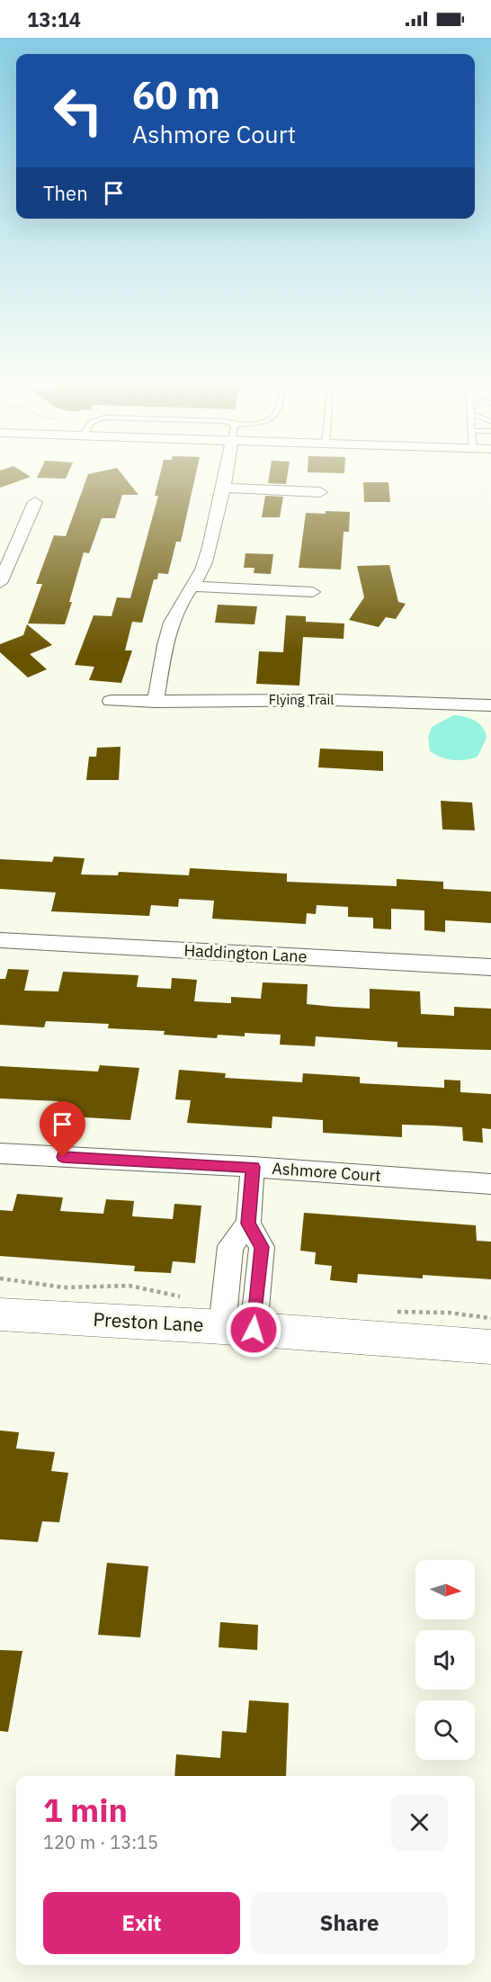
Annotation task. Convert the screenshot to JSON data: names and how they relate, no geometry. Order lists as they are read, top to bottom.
{
  "streets": {
    "street": [
      "Flying Trail",
      "Haddington Lane",
      "Ashmore Court",
      "Preston Lane"
    ]
  },
  "north": "right",
  "page": {
    "status": "13:14",
    "turn": ["60 m", "Ashmore Court"],
    "then": "Then",
    "heading": ["1 min", "120 m · 13:15"],
    "buttons": ["Exit", "Share"]
  }
}
